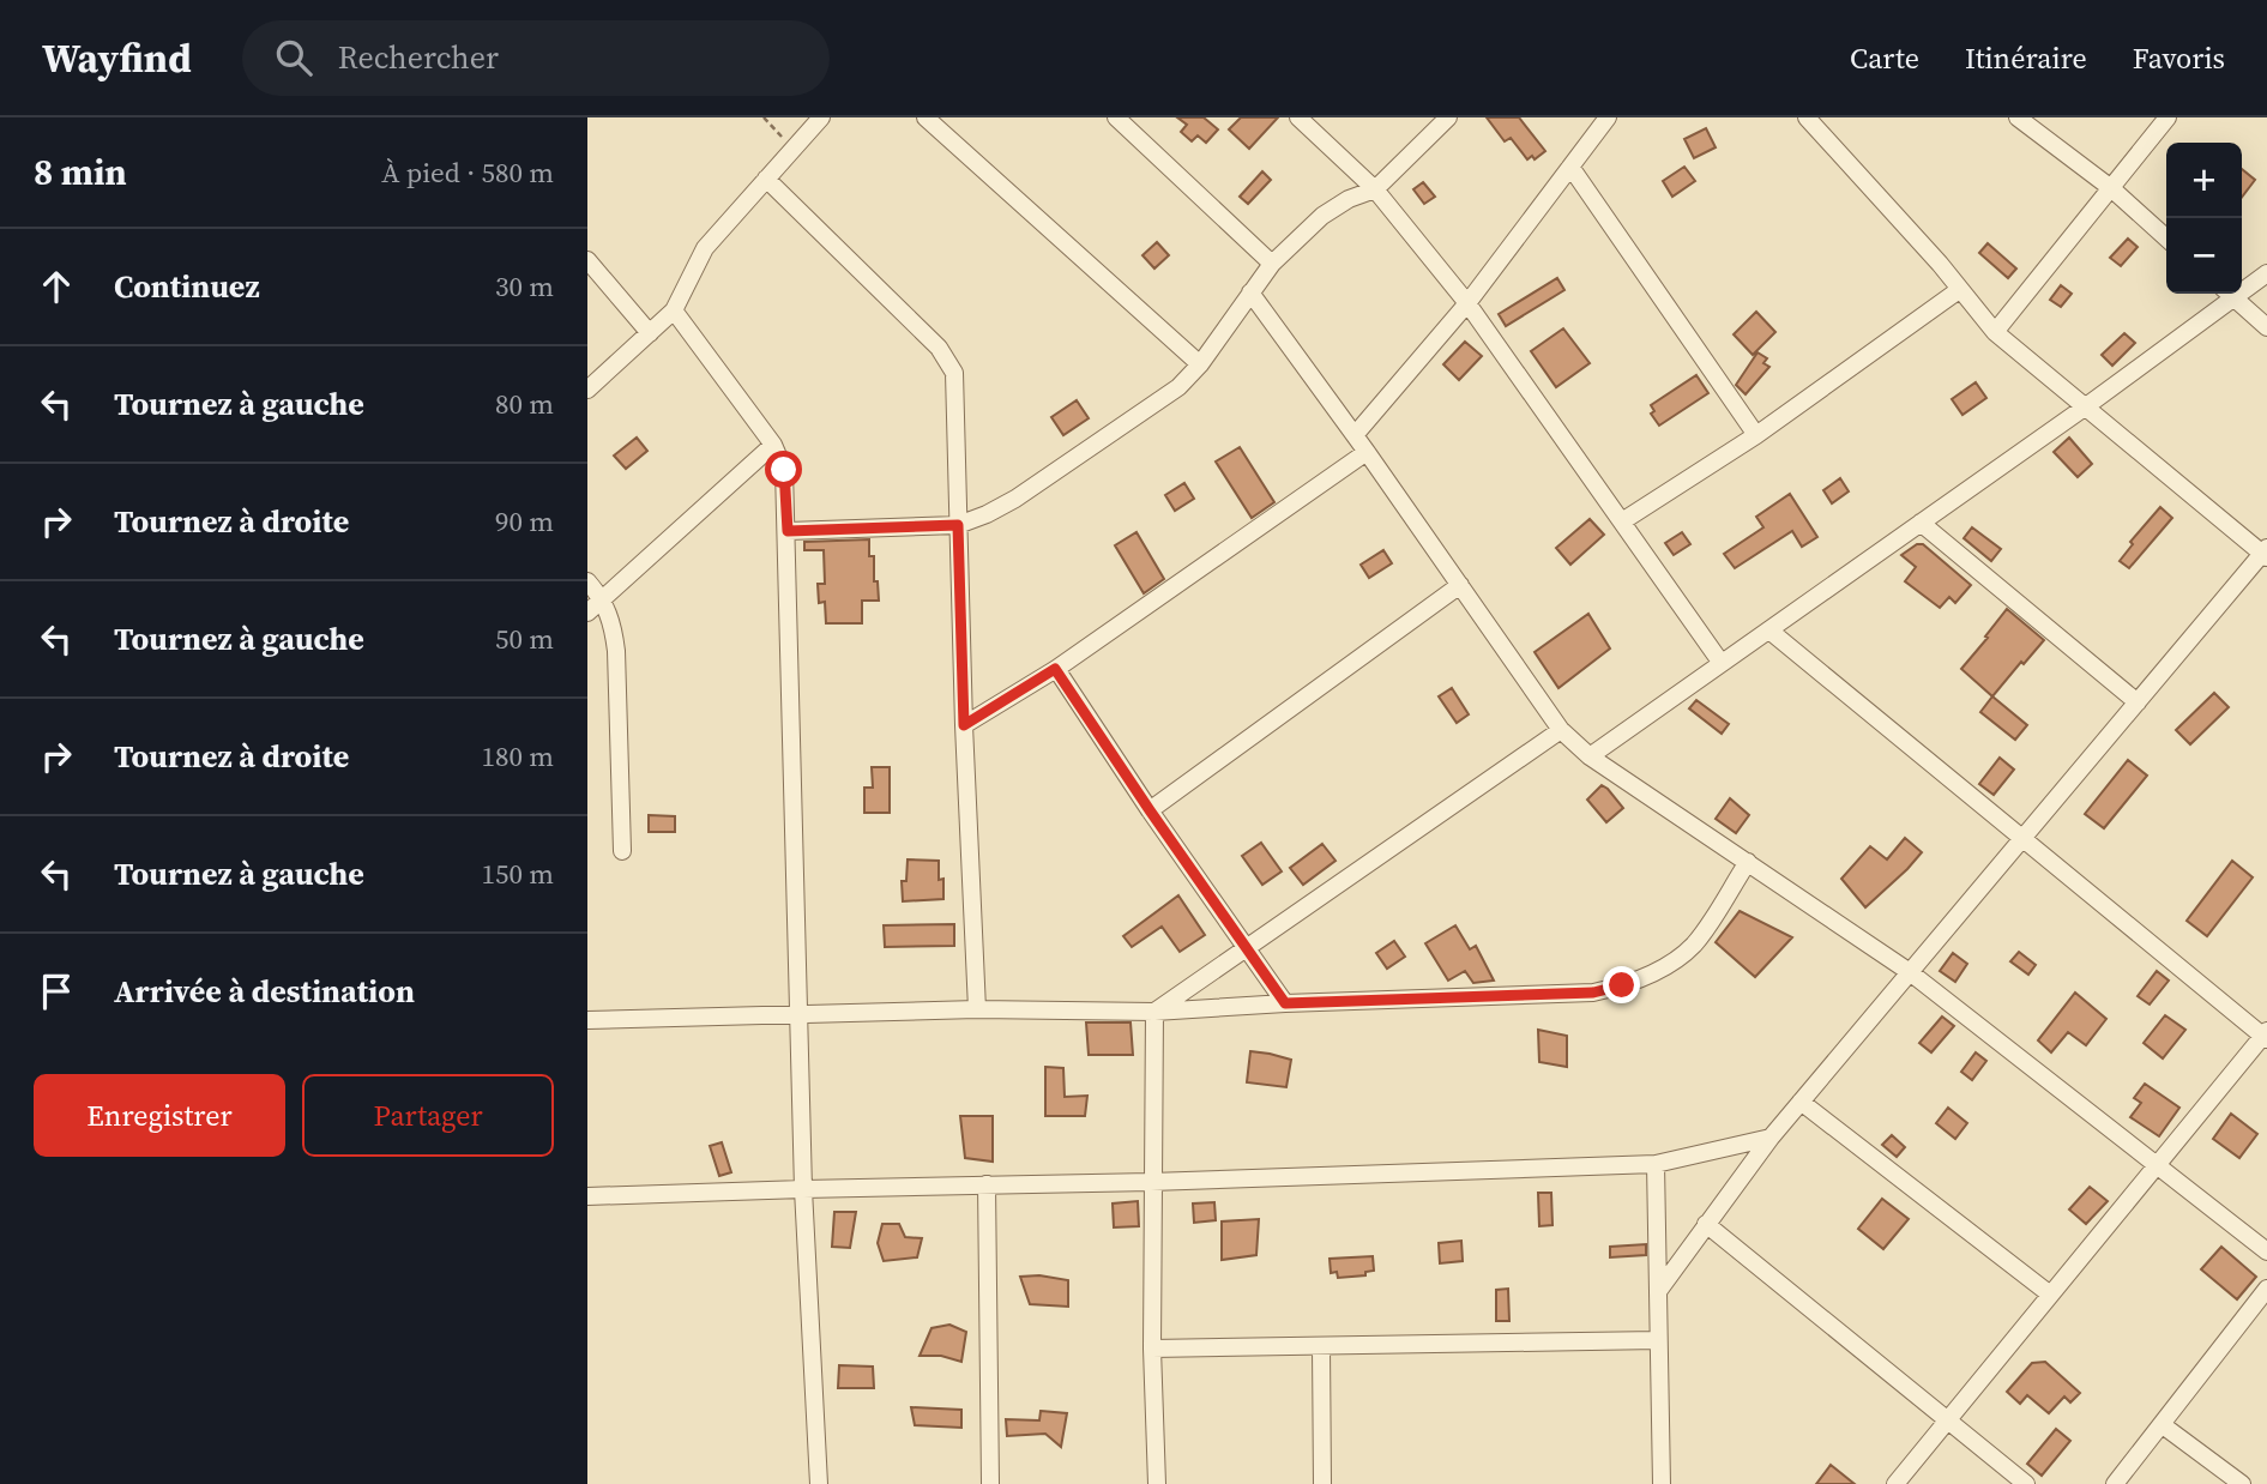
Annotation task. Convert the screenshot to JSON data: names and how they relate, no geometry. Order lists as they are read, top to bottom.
{
  "page": {
    "header": "Wayfind",
    "search": "Rechercher",
    "nav": ["Carte", "Itinéraire", "Favoris"],
    "heading": ["8 min", "À pied · 580 m"],
    "map_buttons": ["+", "−"],
    "list": [
      ["Continuez", "30 m"],
      ["Tournez à gauche", "80 m"],
      ["Tournez à droite", "90 m"],
      ["Tournez à gauche", "50 m"],
      ["Tournez à droite", "180 m"],
      ["Tournez à gauche", "150 m"],
      "Arrivée à destination"
    ],
    "buttons": ["Enregistrer", "Partager"]
  }
}
